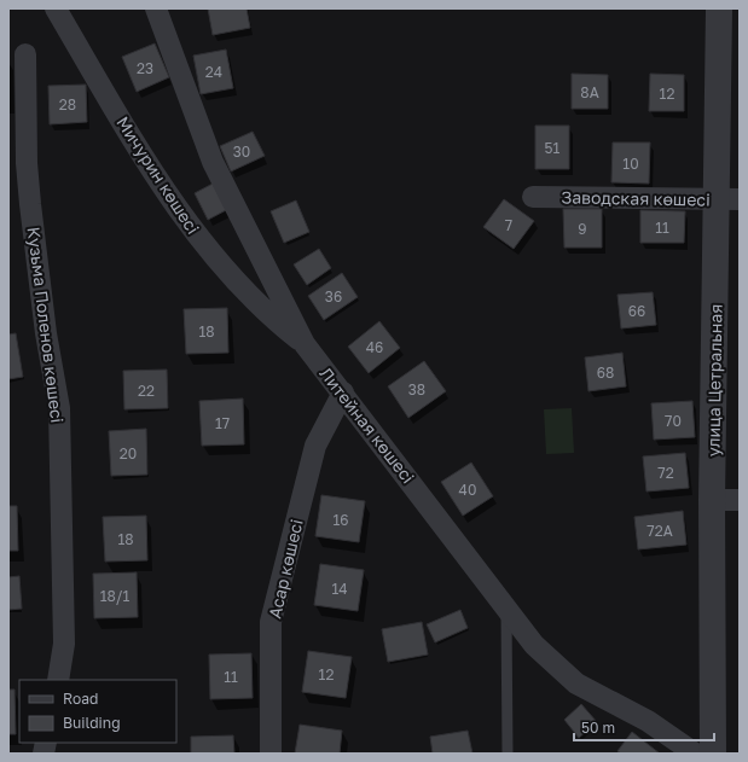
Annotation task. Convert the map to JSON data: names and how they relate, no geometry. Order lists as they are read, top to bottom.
{
  "streets": {
    "street": [
      "Мичурин көшесі",
      "Заводская көшесі",
      "Кузьма Поленов көшесі",
      "улица Цетральная",
      "Литейная көшесі",
      "Асар көшесі"
    ]
  },
  "crossings": [
    ["Мичурин көшесі", "Литейная көшесі"],
    ["Заводская көшесі", "улица Цетральная"],
    ["Литейная көшесі", "Асар көшесі"]
  ],
  "house_numbers": [
    "23",
    "24",
    "8А",
    "12",
    "28",
    "51",
    "30",
    "10",
    "7",
    "11",
    "9",
    "36",
    "66",
    "18",
    "46",
    "68",
    "38",
    "22",
    "70",
    "17",
    "20",
    "72",
    "40",
    "16",
    "72А",
    "18",
    "14",
    "18/1",
    "12",
    "11"
  ],
  "legend": ["Road", "Building"],
  "scale_bar": "50 m"
}
